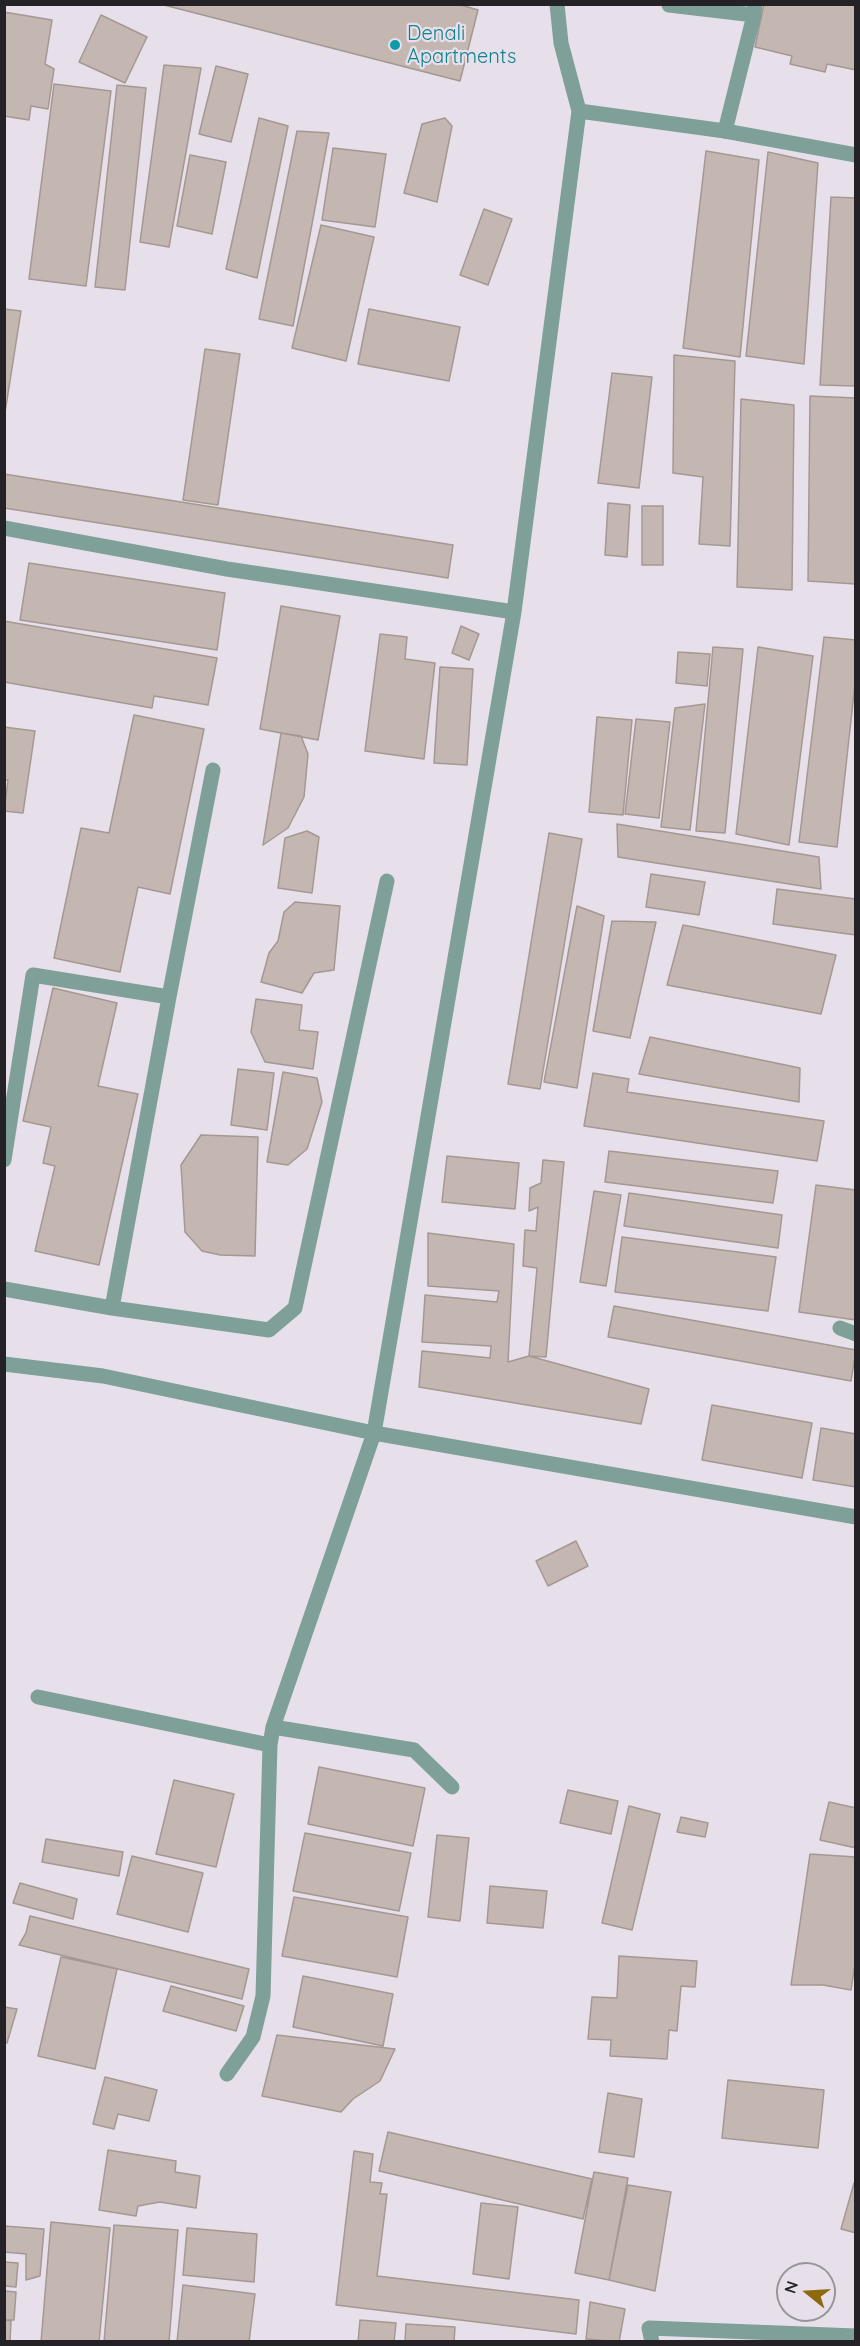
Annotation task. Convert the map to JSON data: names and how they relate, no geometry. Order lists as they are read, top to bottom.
{
  "places": ["Denali Apartments"],
  "north": "left"
}
